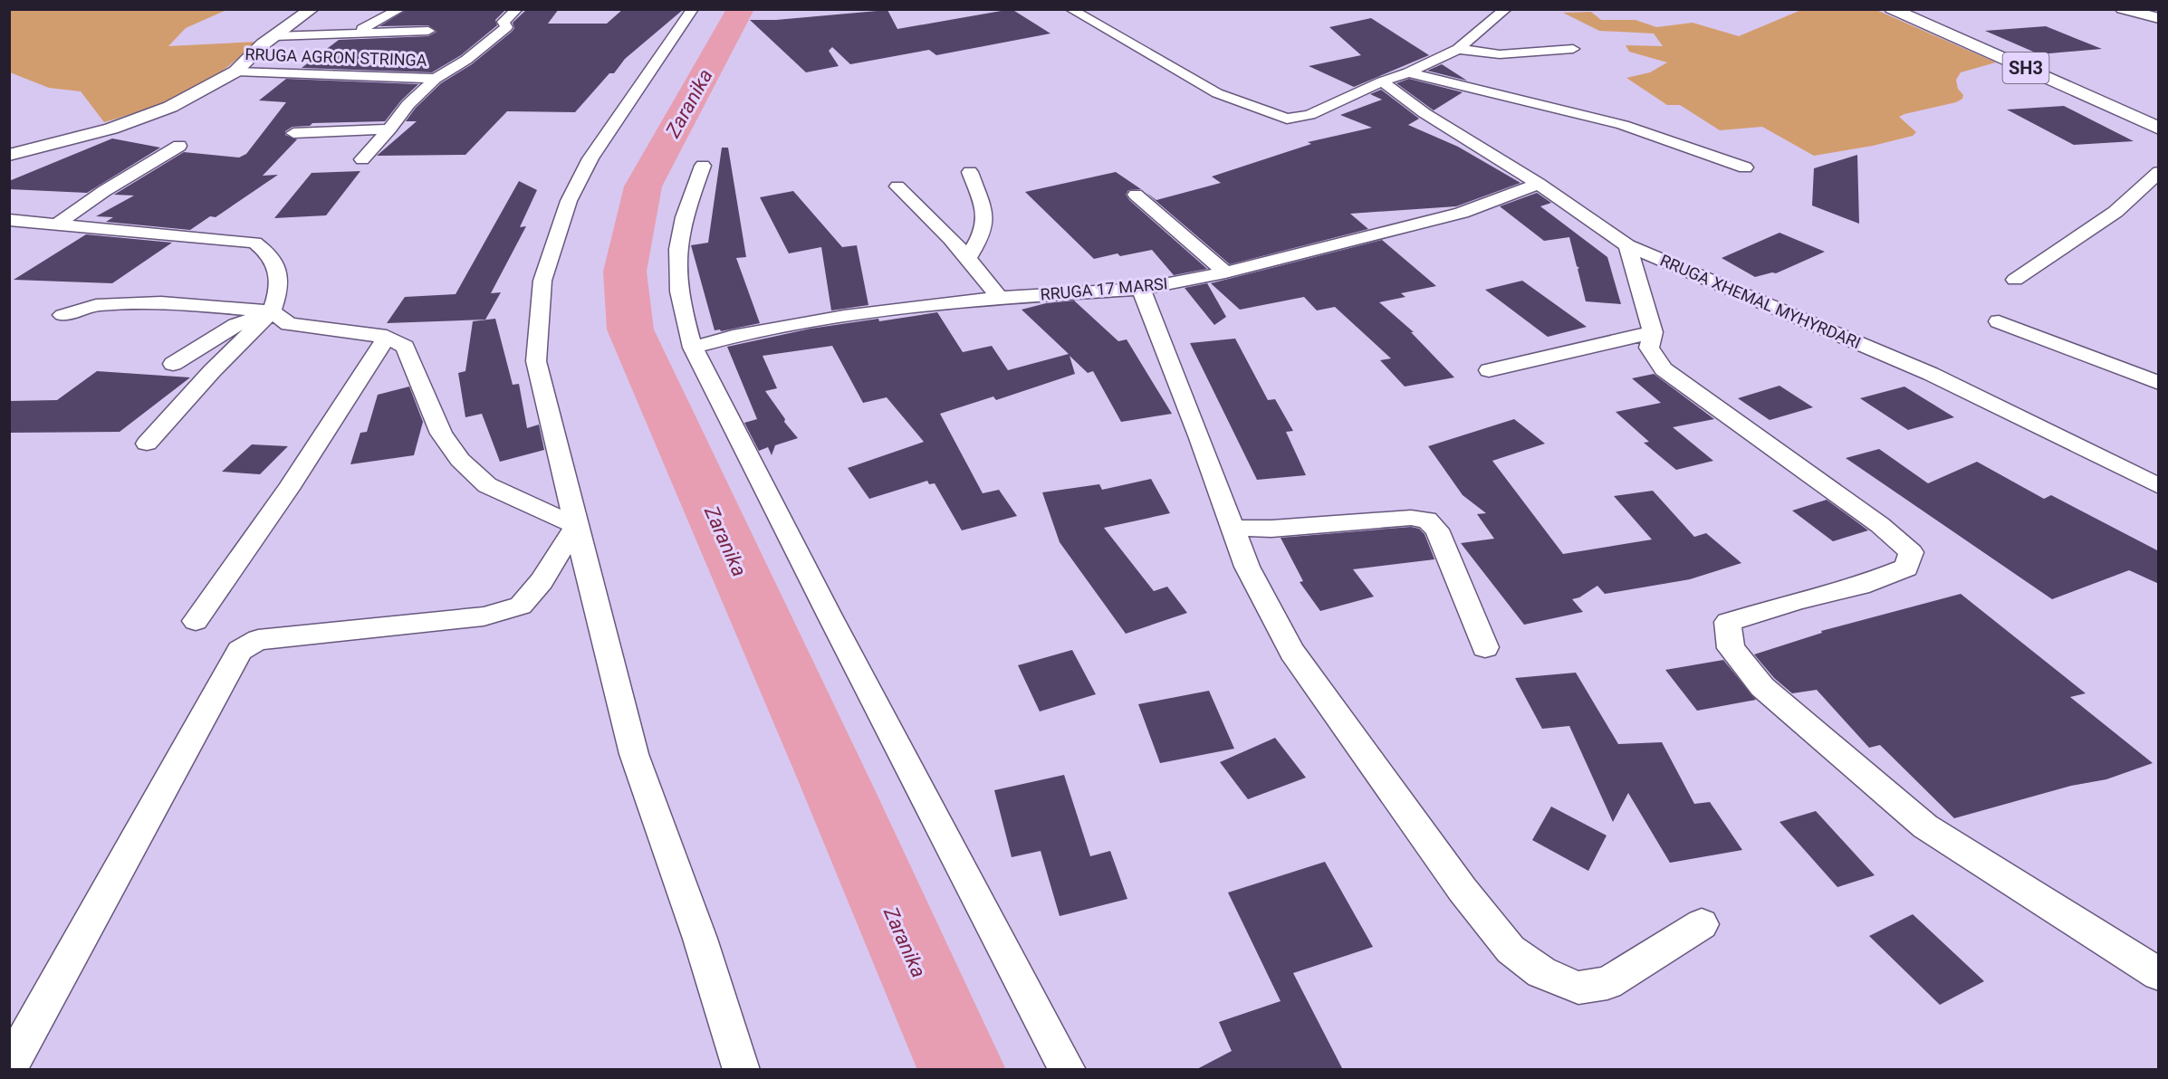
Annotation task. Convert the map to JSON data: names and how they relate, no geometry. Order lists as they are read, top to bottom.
{
  "streets": {
    "main road": ["SH3"],
    "street": ["RRUGA AGRON STRINGA", "RRUGA 17 MARSI", "RRUGA XHEMAL MYHYRDARI"]
  },
  "crossings": [
    ["RRUGA 17 MARSI", "RRUGA XHEMAL MYHYRDARI"]
  ],
  "water": ["Zaranika"]
}
